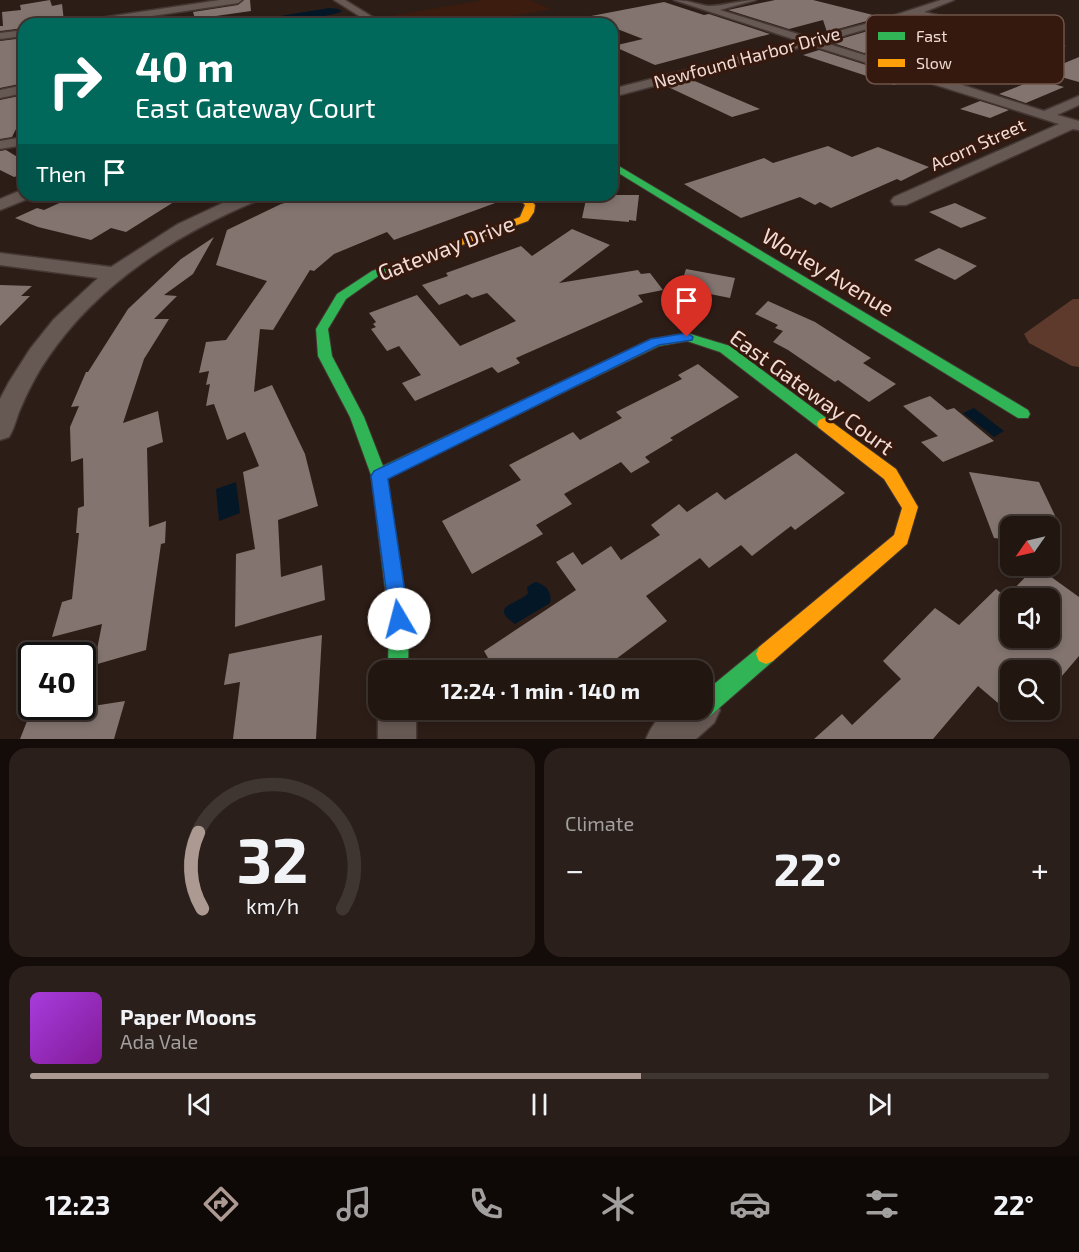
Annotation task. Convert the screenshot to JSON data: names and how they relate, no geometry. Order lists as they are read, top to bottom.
{
  "streets": {
    "street": [
      "Newfound Harbor Drive",
      "Acorn Street",
      "Gateway Drive",
      "Worley Avenue",
      "East Gateway Court"
    ]
  },
  "crossings": [
    ["Gateway Drive", "East Gateway Court"]
  ],
  "legend": ["Fast", "Slow"],
  "north": "bottom left",
  "page": {
    "turn": ["40 m", "East Gateway Court"],
    "then": "Then",
    "limit": "40",
    "trip": "12:24 · 1 min · 140 m",
    "tile": "Climate",
    "heat": ["−", "22°", "+"],
    "song": ["Paper Moons", "Ada Vale"],
    "tabs": ["12:23", "22°"],
    "gauge": ["32", "km/h"]
  }
}
